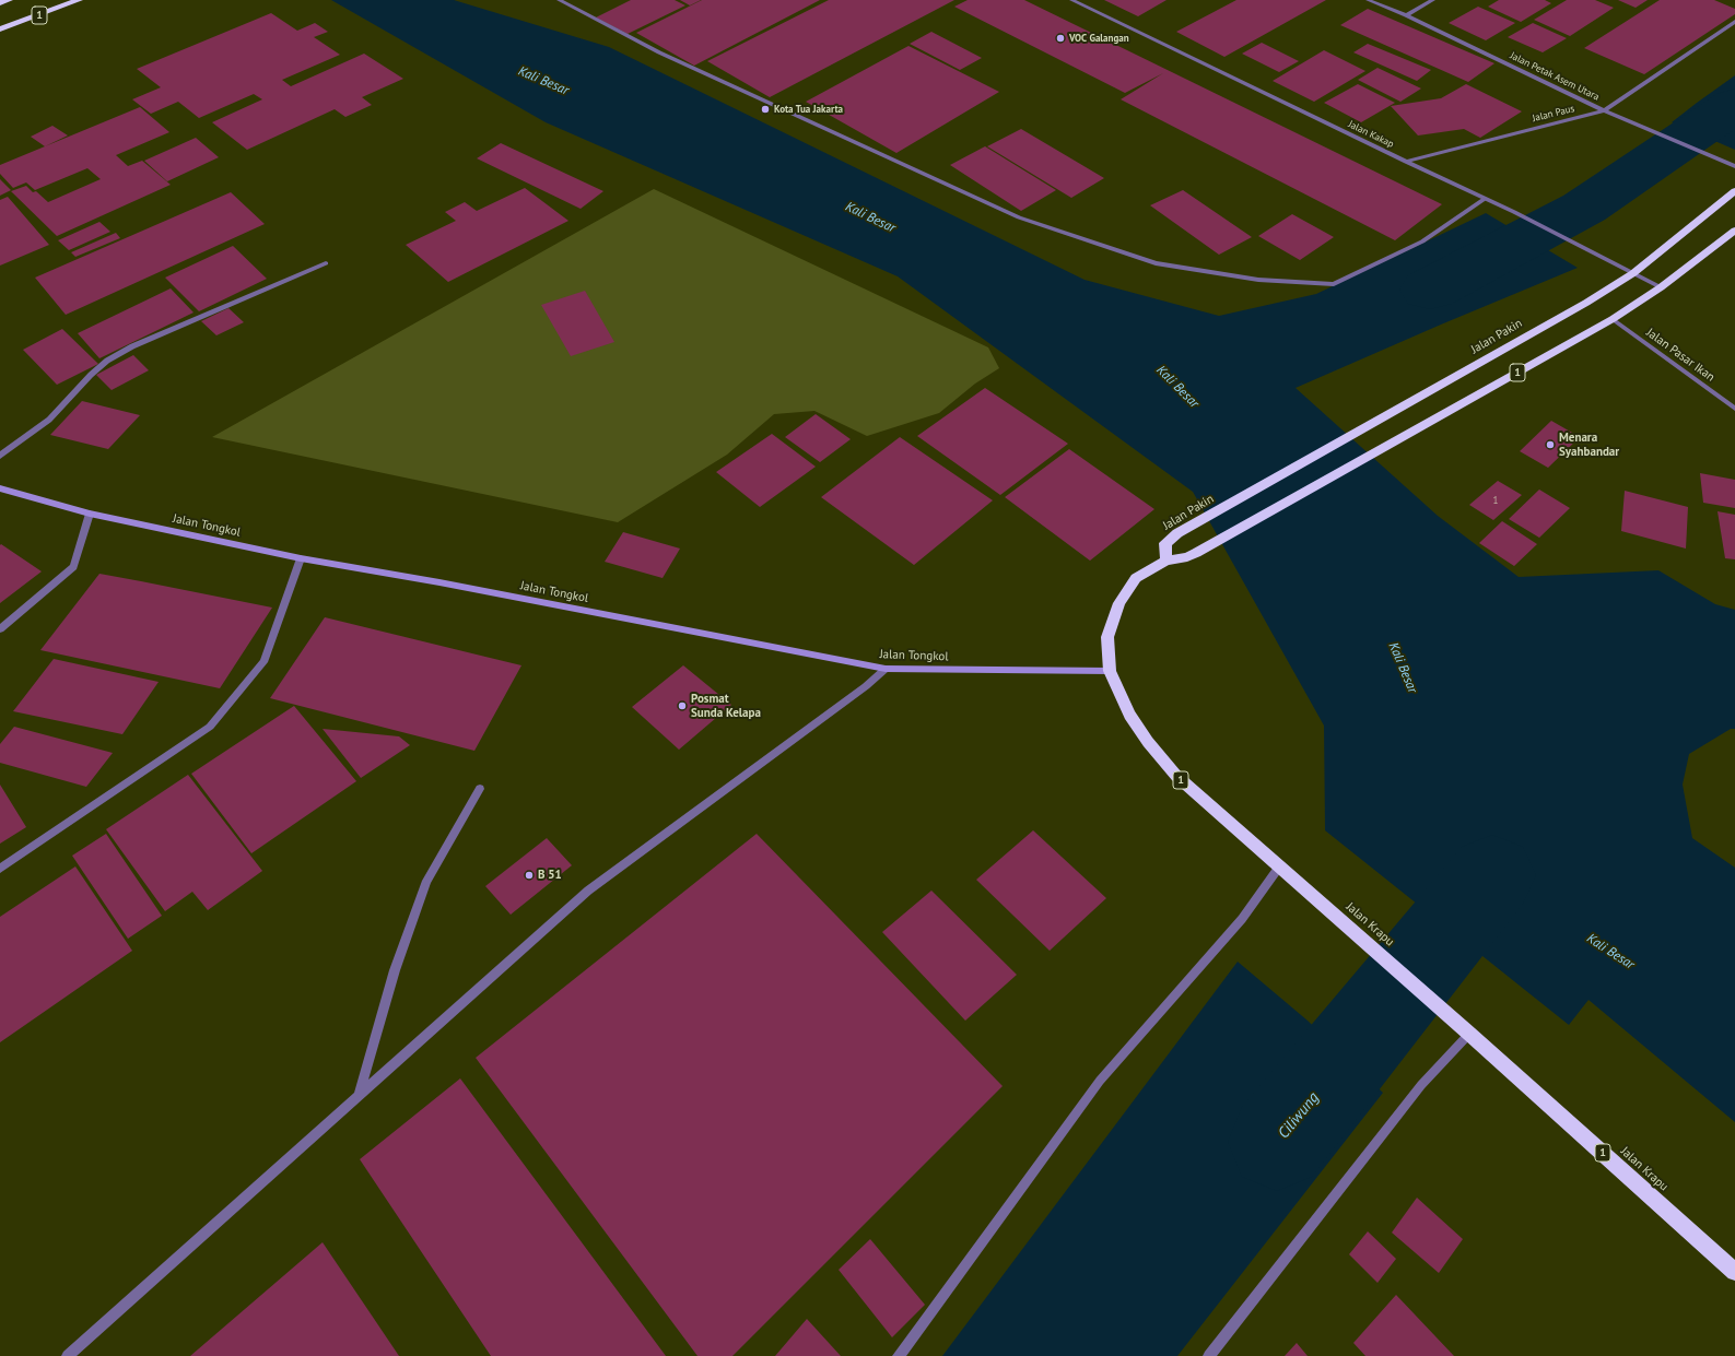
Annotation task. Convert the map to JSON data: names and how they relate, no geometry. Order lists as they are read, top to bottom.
{
  "streets": {
    "highway": ["1", "Jalan Pakin", "Jalan Krapu"],
    "street": [
      "Jalan Petak Asem Utara",
      "Jalan Paus",
      "Jalan Kakap",
      "Jalan Pasar Ikan",
      "Jalan Tongkol"
    ]
  },
  "crossings": [
    ["1", "Jalan Kakap"],
    ["1", "Jalan Pakin"],
    ["1", "Jalan Pasar Ikan"],
    ["1", "Jalan Krapu"],
    ["Jalan Petak Asem Utara", "Jalan Paus"],
    ["Jalan Paus", "Jalan Kakap"],
    ["Jalan Kakap", "Jalan Pakin"],
    ["Jalan Pakin", "Jalan Krapu"],
    ["Jalan Tongkol", "Jalan Krapu"]
  ],
  "water": ["Kali Besar", "Ciliwung"],
  "places": [
    "VOC Galangan",
    "Kota Tua Jakarta",
    "Menara Syahbandar",
    "Posmat Sunda Kelapa",
    "B 51"
  ],
  "house_numbers": ["1"]
}
